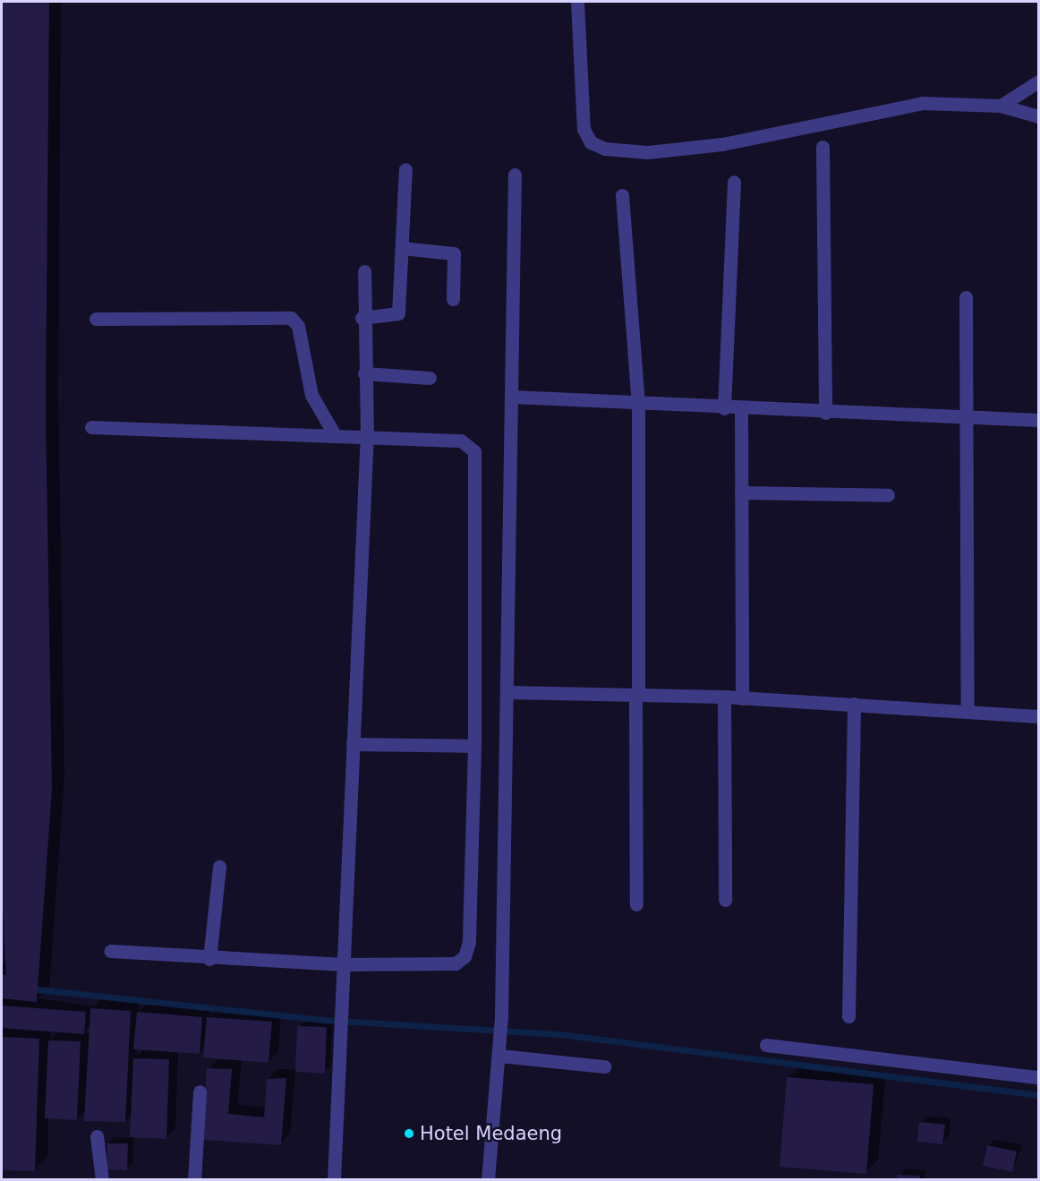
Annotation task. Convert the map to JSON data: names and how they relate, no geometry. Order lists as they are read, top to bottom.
{
  "places": ["Hotel Medaeng"]
}
